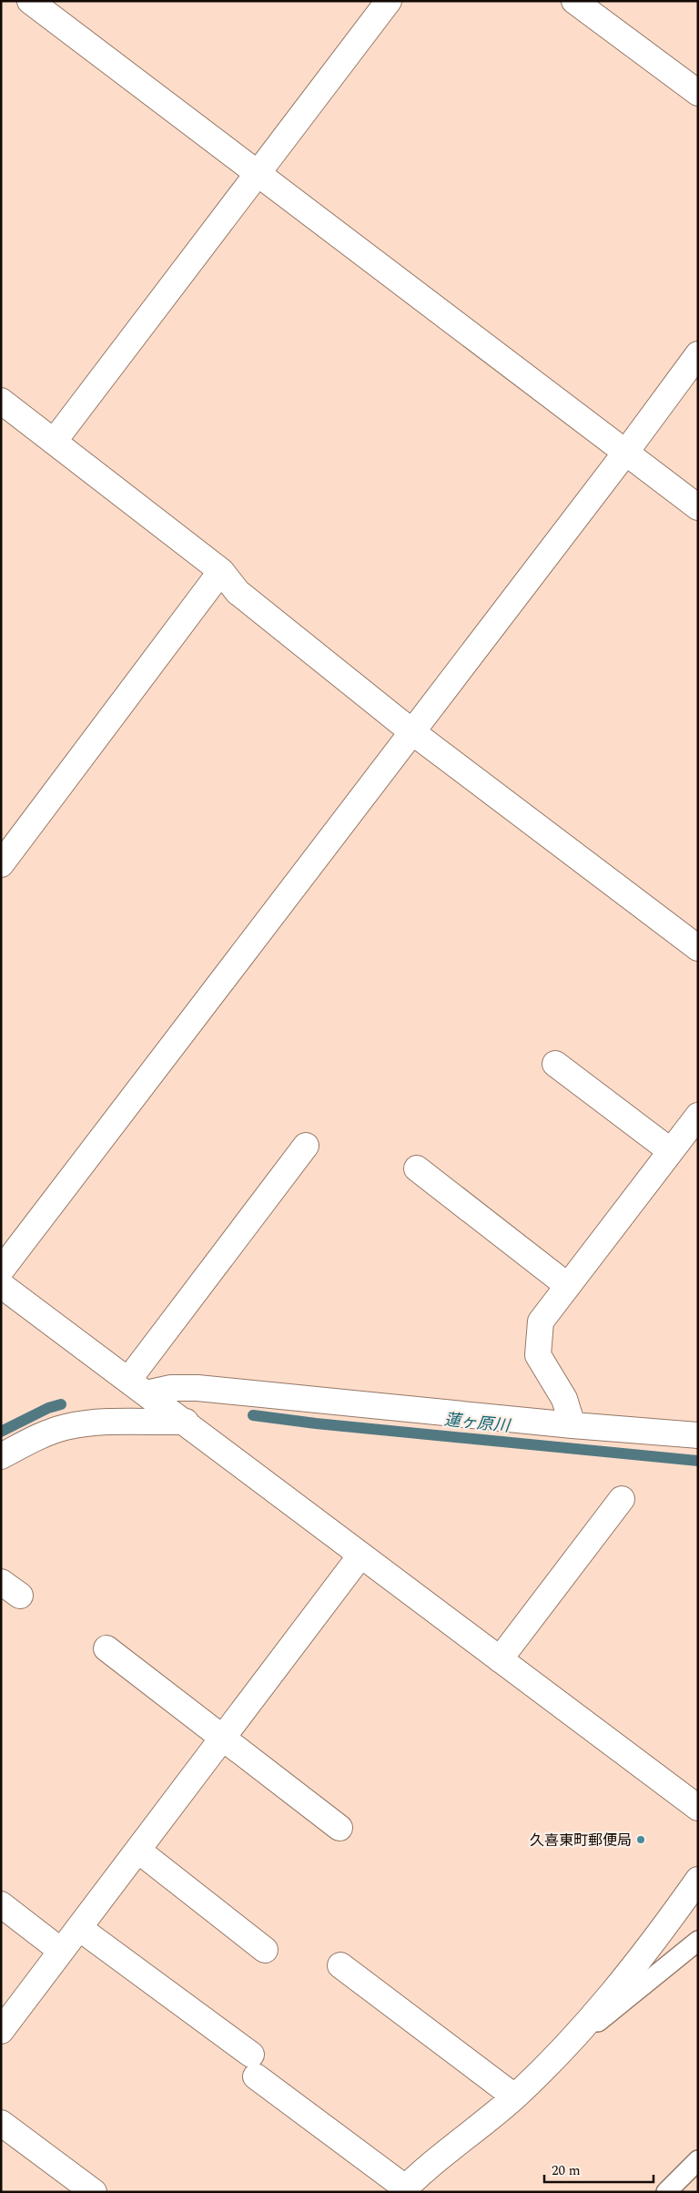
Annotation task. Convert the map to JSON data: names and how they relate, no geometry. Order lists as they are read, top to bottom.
{
  "water": ["蓮ヶ原川"],
  "places": ["久喜東町郵便局"],
  "scale_bar": "20 m"
}
